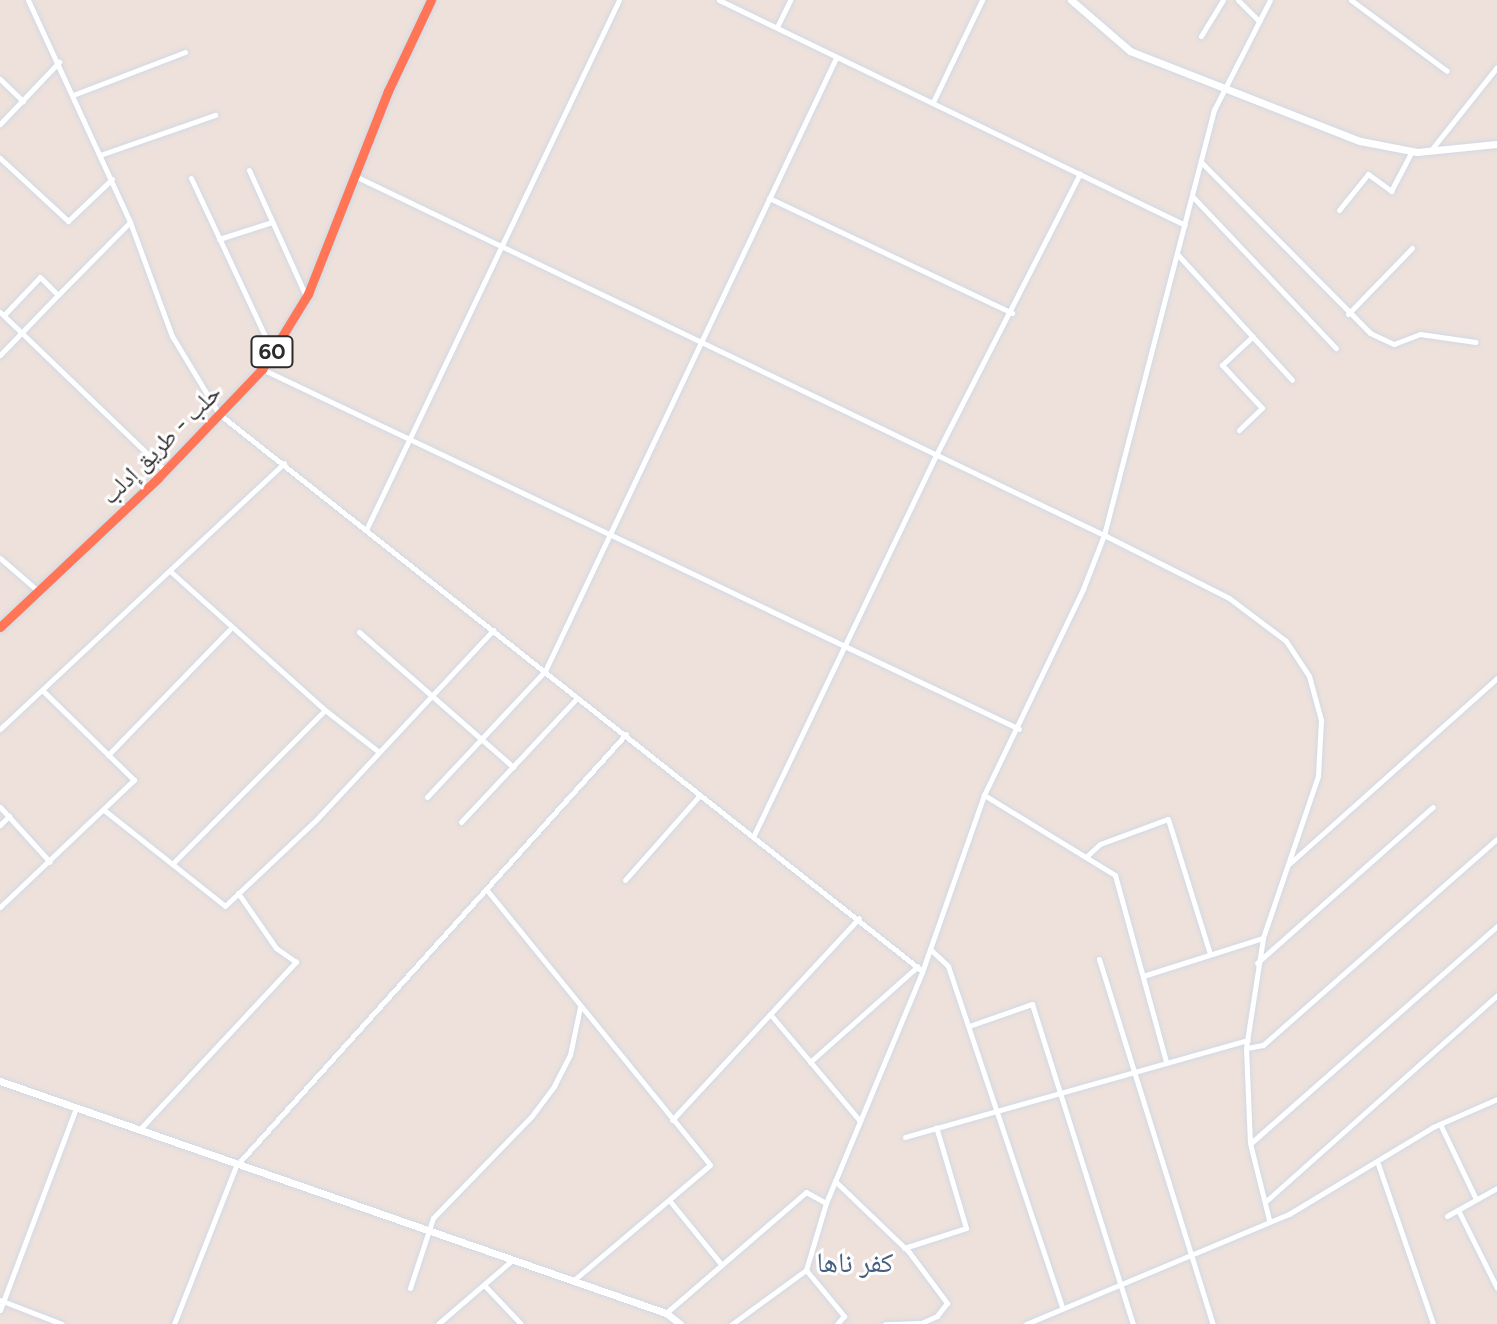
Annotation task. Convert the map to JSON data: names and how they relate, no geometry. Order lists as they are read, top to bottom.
{
  "streets": {
    "highway": ["60", "حلب - طريق إدلب"]
  },
  "districts": ["كفر ناها"]
}
